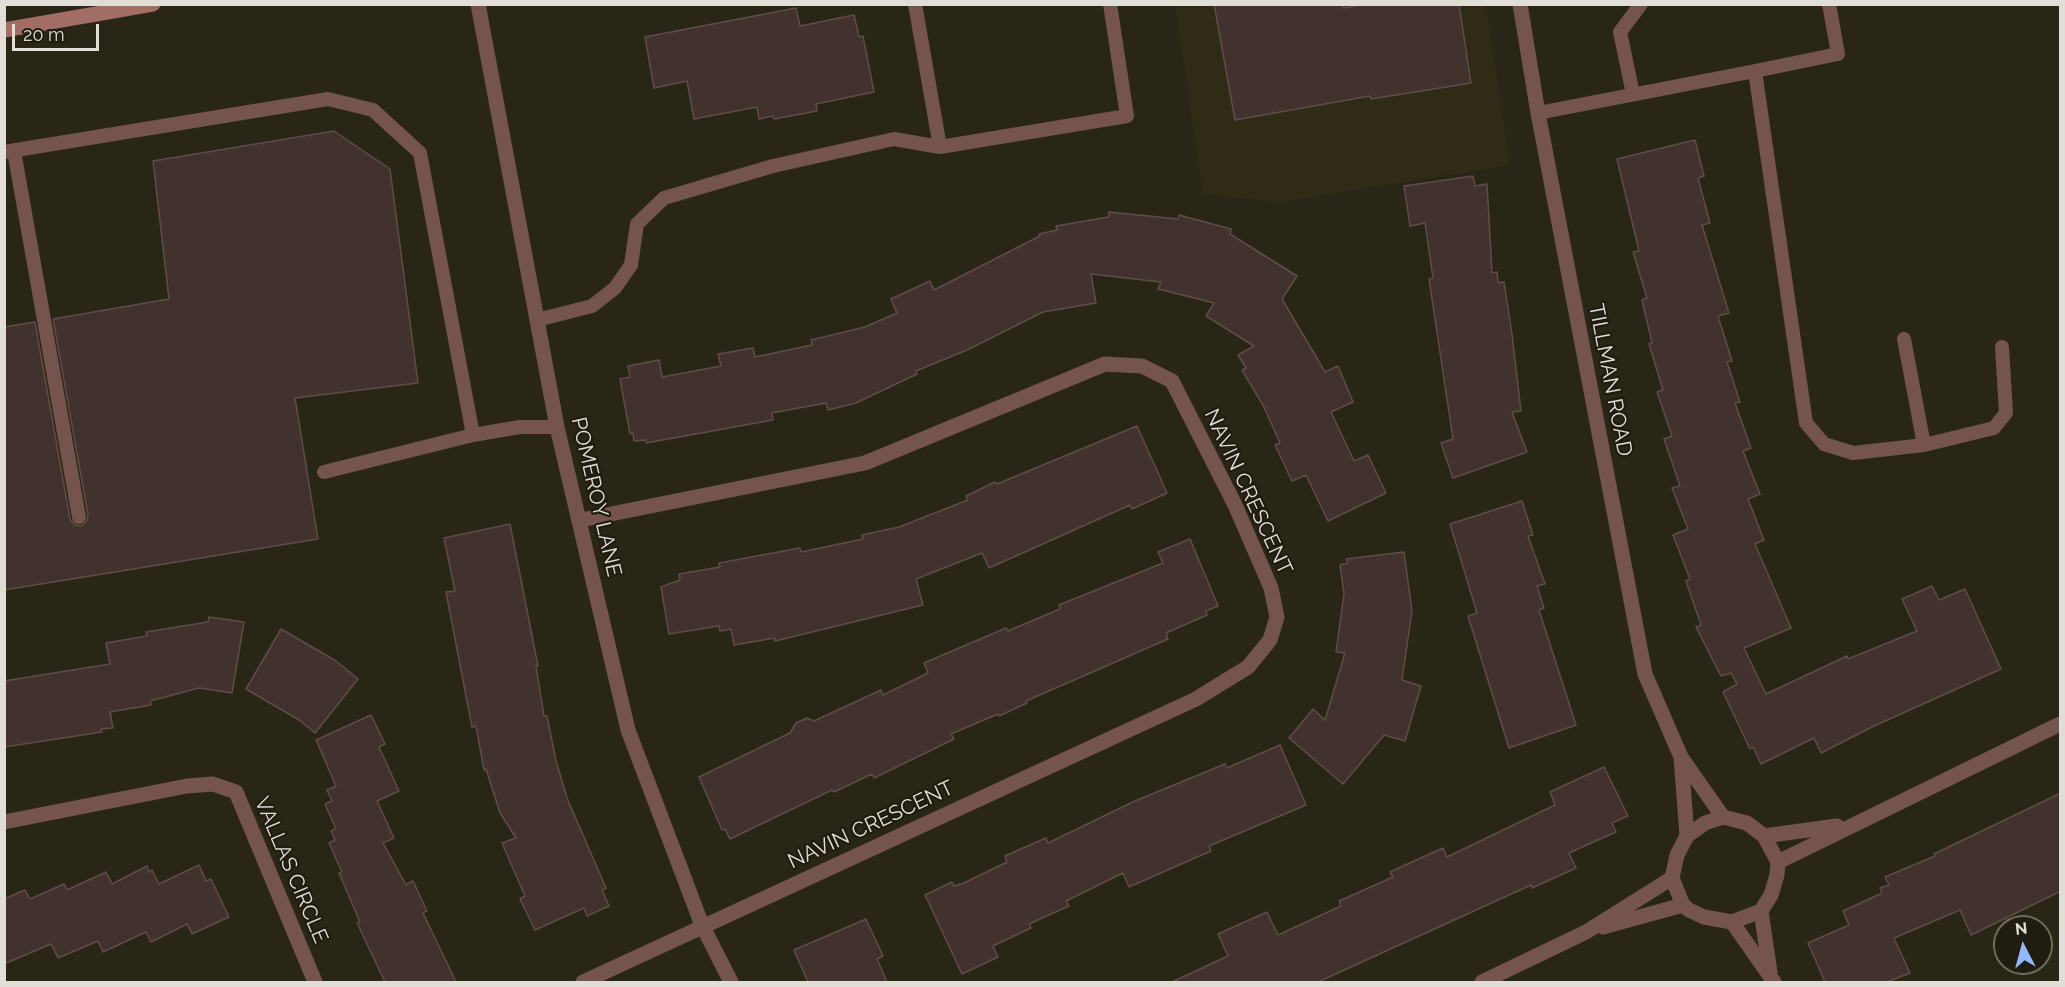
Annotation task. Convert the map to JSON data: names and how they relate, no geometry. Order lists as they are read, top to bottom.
{
  "streets": {
    "street": [
      "TILLMAN ROAD",
      "NAVIN CRESCENT",
      "POMEROY LANE",
      "VALLAS CIRCLE"
    ]
  },
  "crossings": [
    ["NAVIN CRESCENT", "POMEROY LANE"]
  ],
  "scale_bar": "20 m",
  "north": "top"
}
